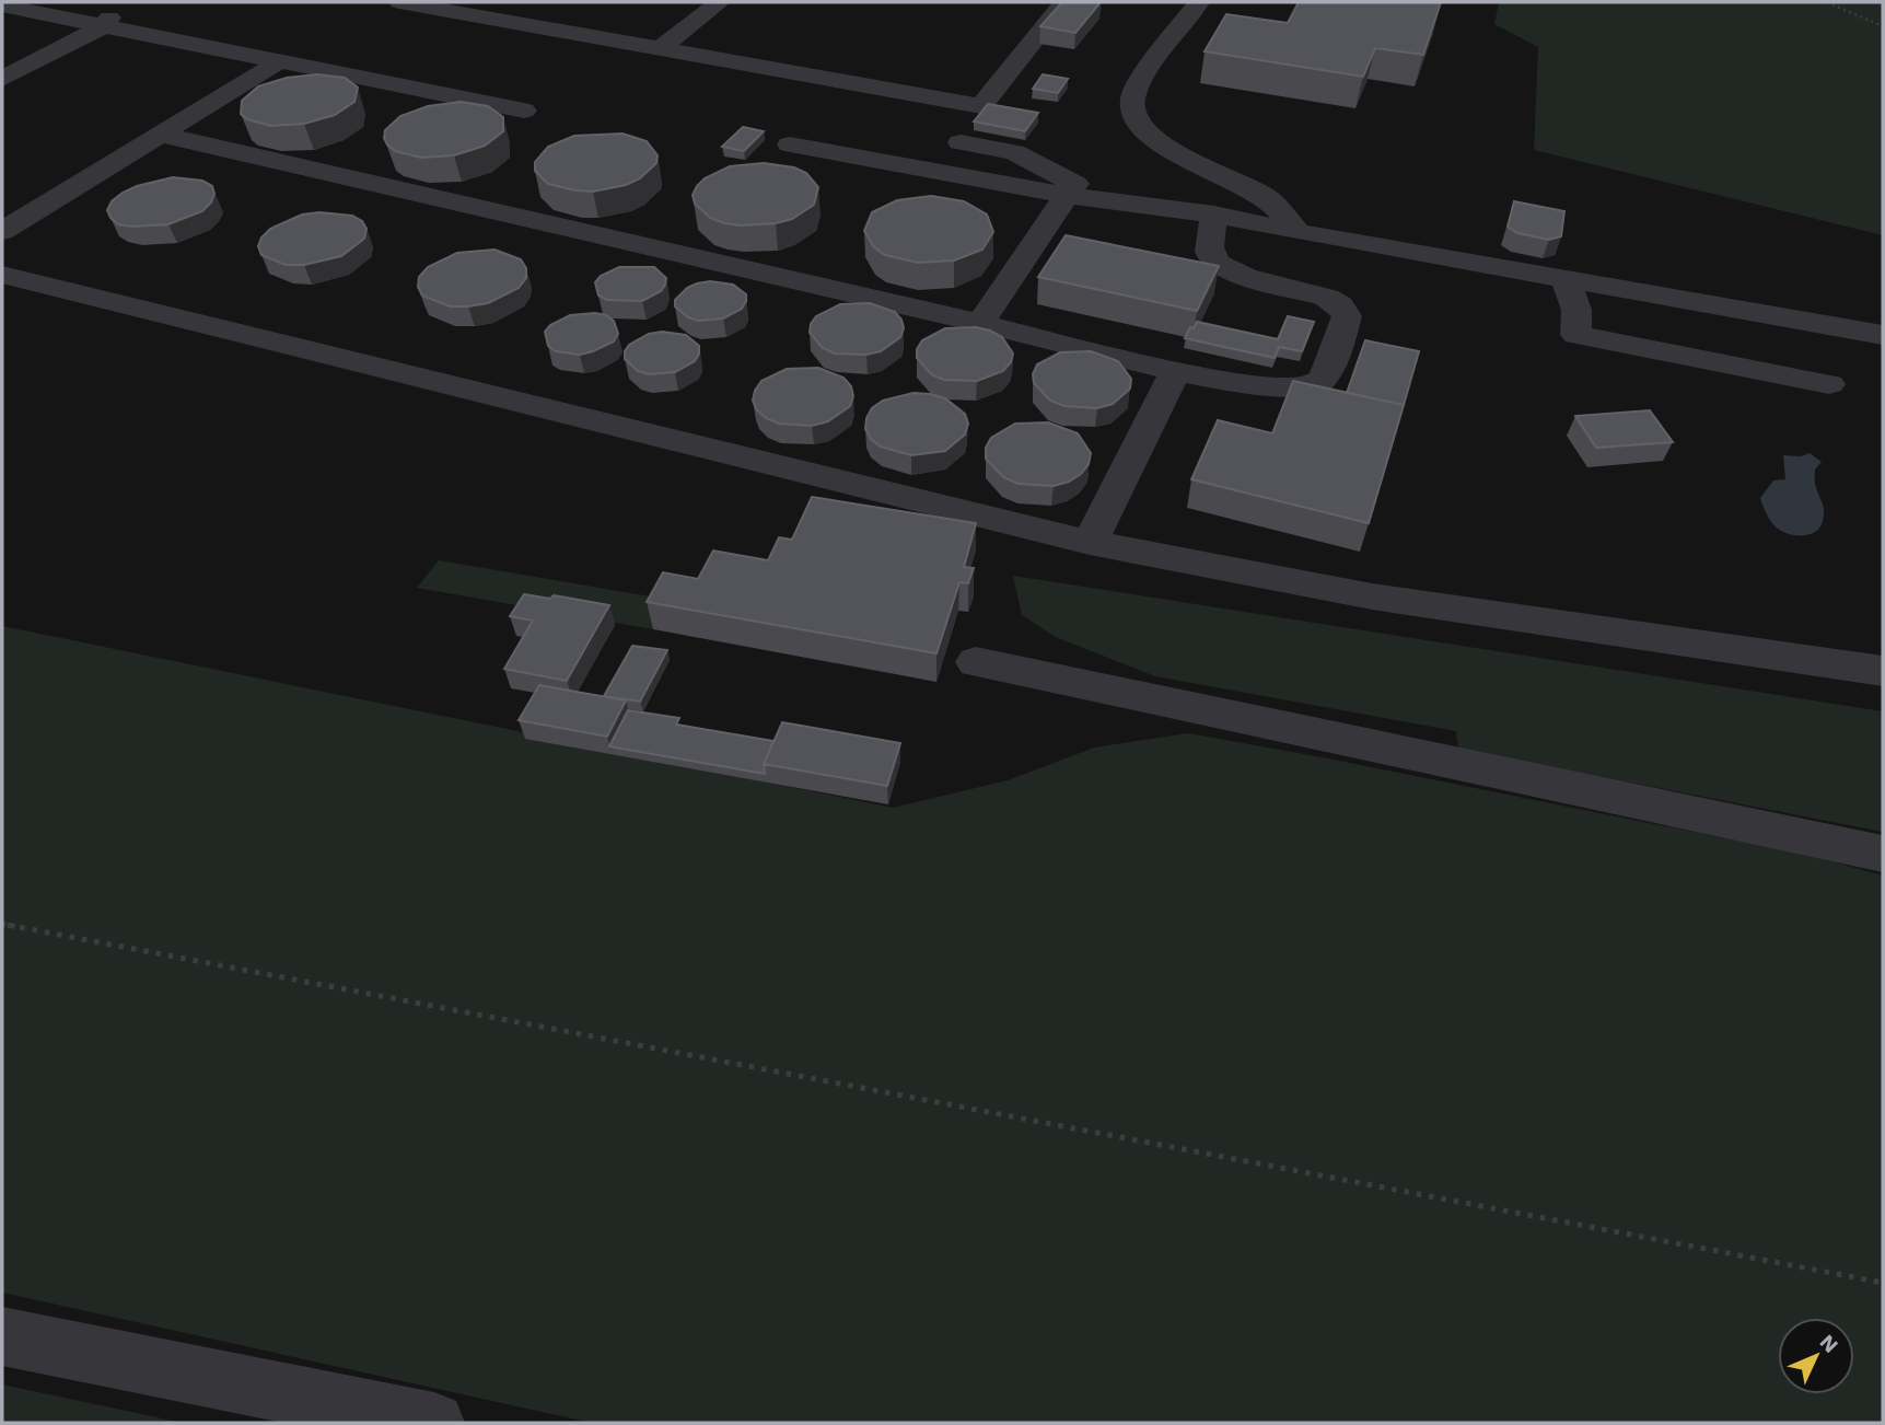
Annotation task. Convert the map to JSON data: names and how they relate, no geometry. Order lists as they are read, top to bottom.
{
  "north": "top right"
}
